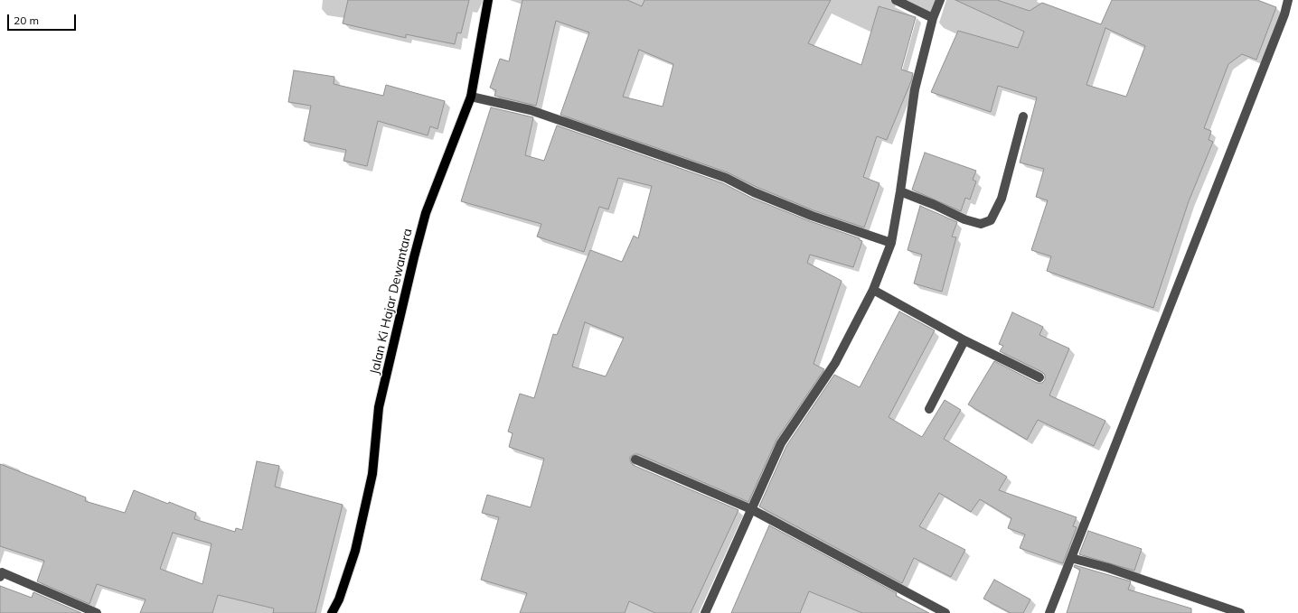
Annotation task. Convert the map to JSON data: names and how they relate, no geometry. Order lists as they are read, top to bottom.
{
  "streets": {
    "main road": ["Jalan Ki Hajar Dewantara"]
  },
  "scale_bar": "20 m"
}
